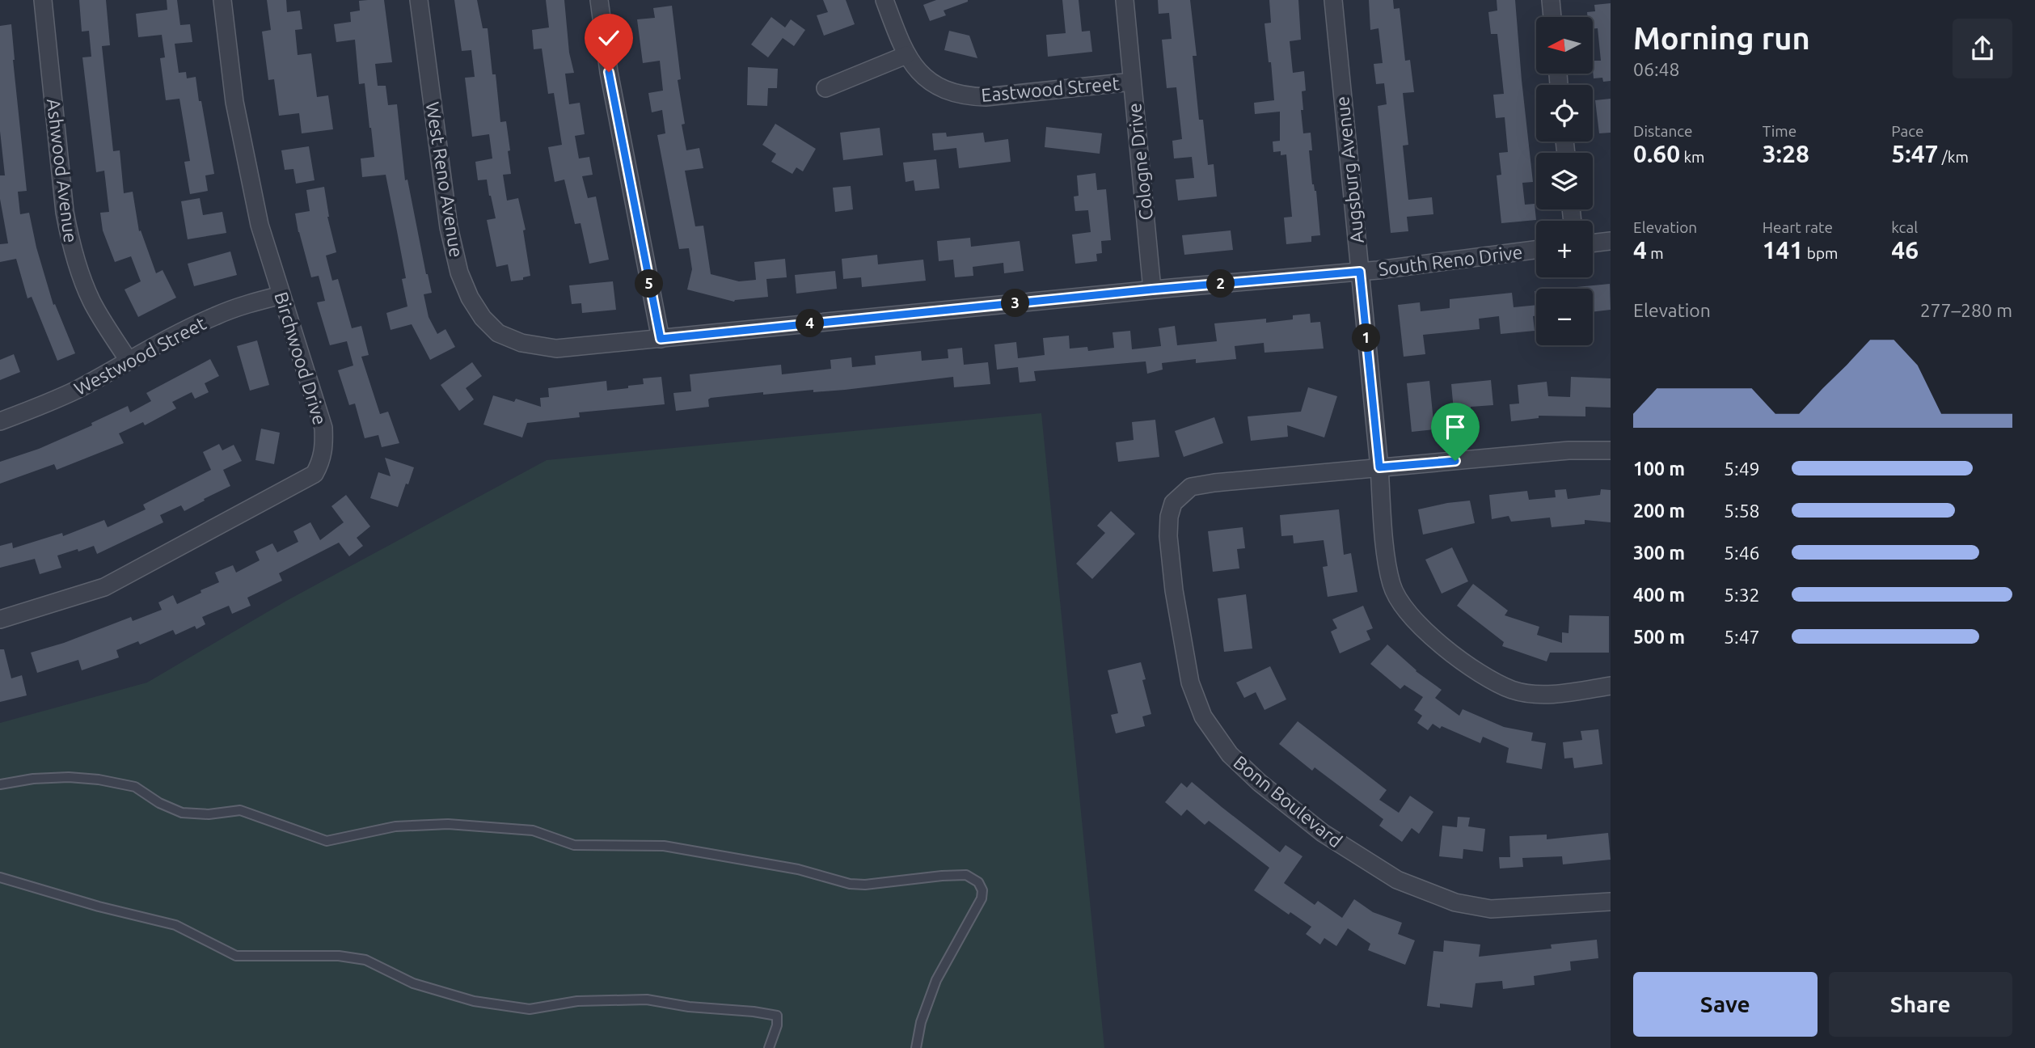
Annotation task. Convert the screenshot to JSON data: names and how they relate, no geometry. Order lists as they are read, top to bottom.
{
  "streets": {
    "street": [
      "Eastwood Street",
      "Cologne Drive",
      "Augsburg Avenue",
      "Ashwood Avenue",
      "West Reno Avenue",
      "South Reno Drive",
      "Westwood Street",
      "Birchwood Drive",
      "Bonn Boulevard"
    ]
  },
  "crossings": [
    ["Eastwood Street", "Cologne Drive"],
    ["Cologne Drive", "South Reno Drive"],
    ["Augsburg Avenue", "South Reno Drive"],
    ["Augsburg Avenue", "Bonn Boulevard"],
    ["Ashwood Avenue", "Westwood Street"],
    ["West Reno Avenue", "South Reno Drive"],
    ["Westwood Street", "Birchwood Drive"]
  ],
  "north": "left",
  "page": {
    "heading": ["Morning run", "06:48"],
    "map_buttons": ["+", "−"],
    "stats": [
      ["Distance", "0.60 km"],
      ["Time", "3:28"],
      ["Pace", "5:47 /km"],
      ["Elevation", "4 m"],
      ["Heart rate", "141 bpm"],
      ["kcal", "46"]
    ],
    "pins": [
      "2",
      "5",
      "3",
      "4",
      "1"
    ],
    "chart": ["Elevation", "277–280 m"],
    "list": [
      {
        "name": "100 m",
        "note": "5:49"
      },
      {
        "name": "200 m",
        "note": "5:58"
      },
      {
        "name": "300 m",
        "note": "5:46"
      },
      {
        "name": "400 m",
        "note": "5:32"
      },
      {
        "name": "500 m",
        "note": "5:47"
      }
    ],
    "buttons": ["Save", "Share"]
  }
}
